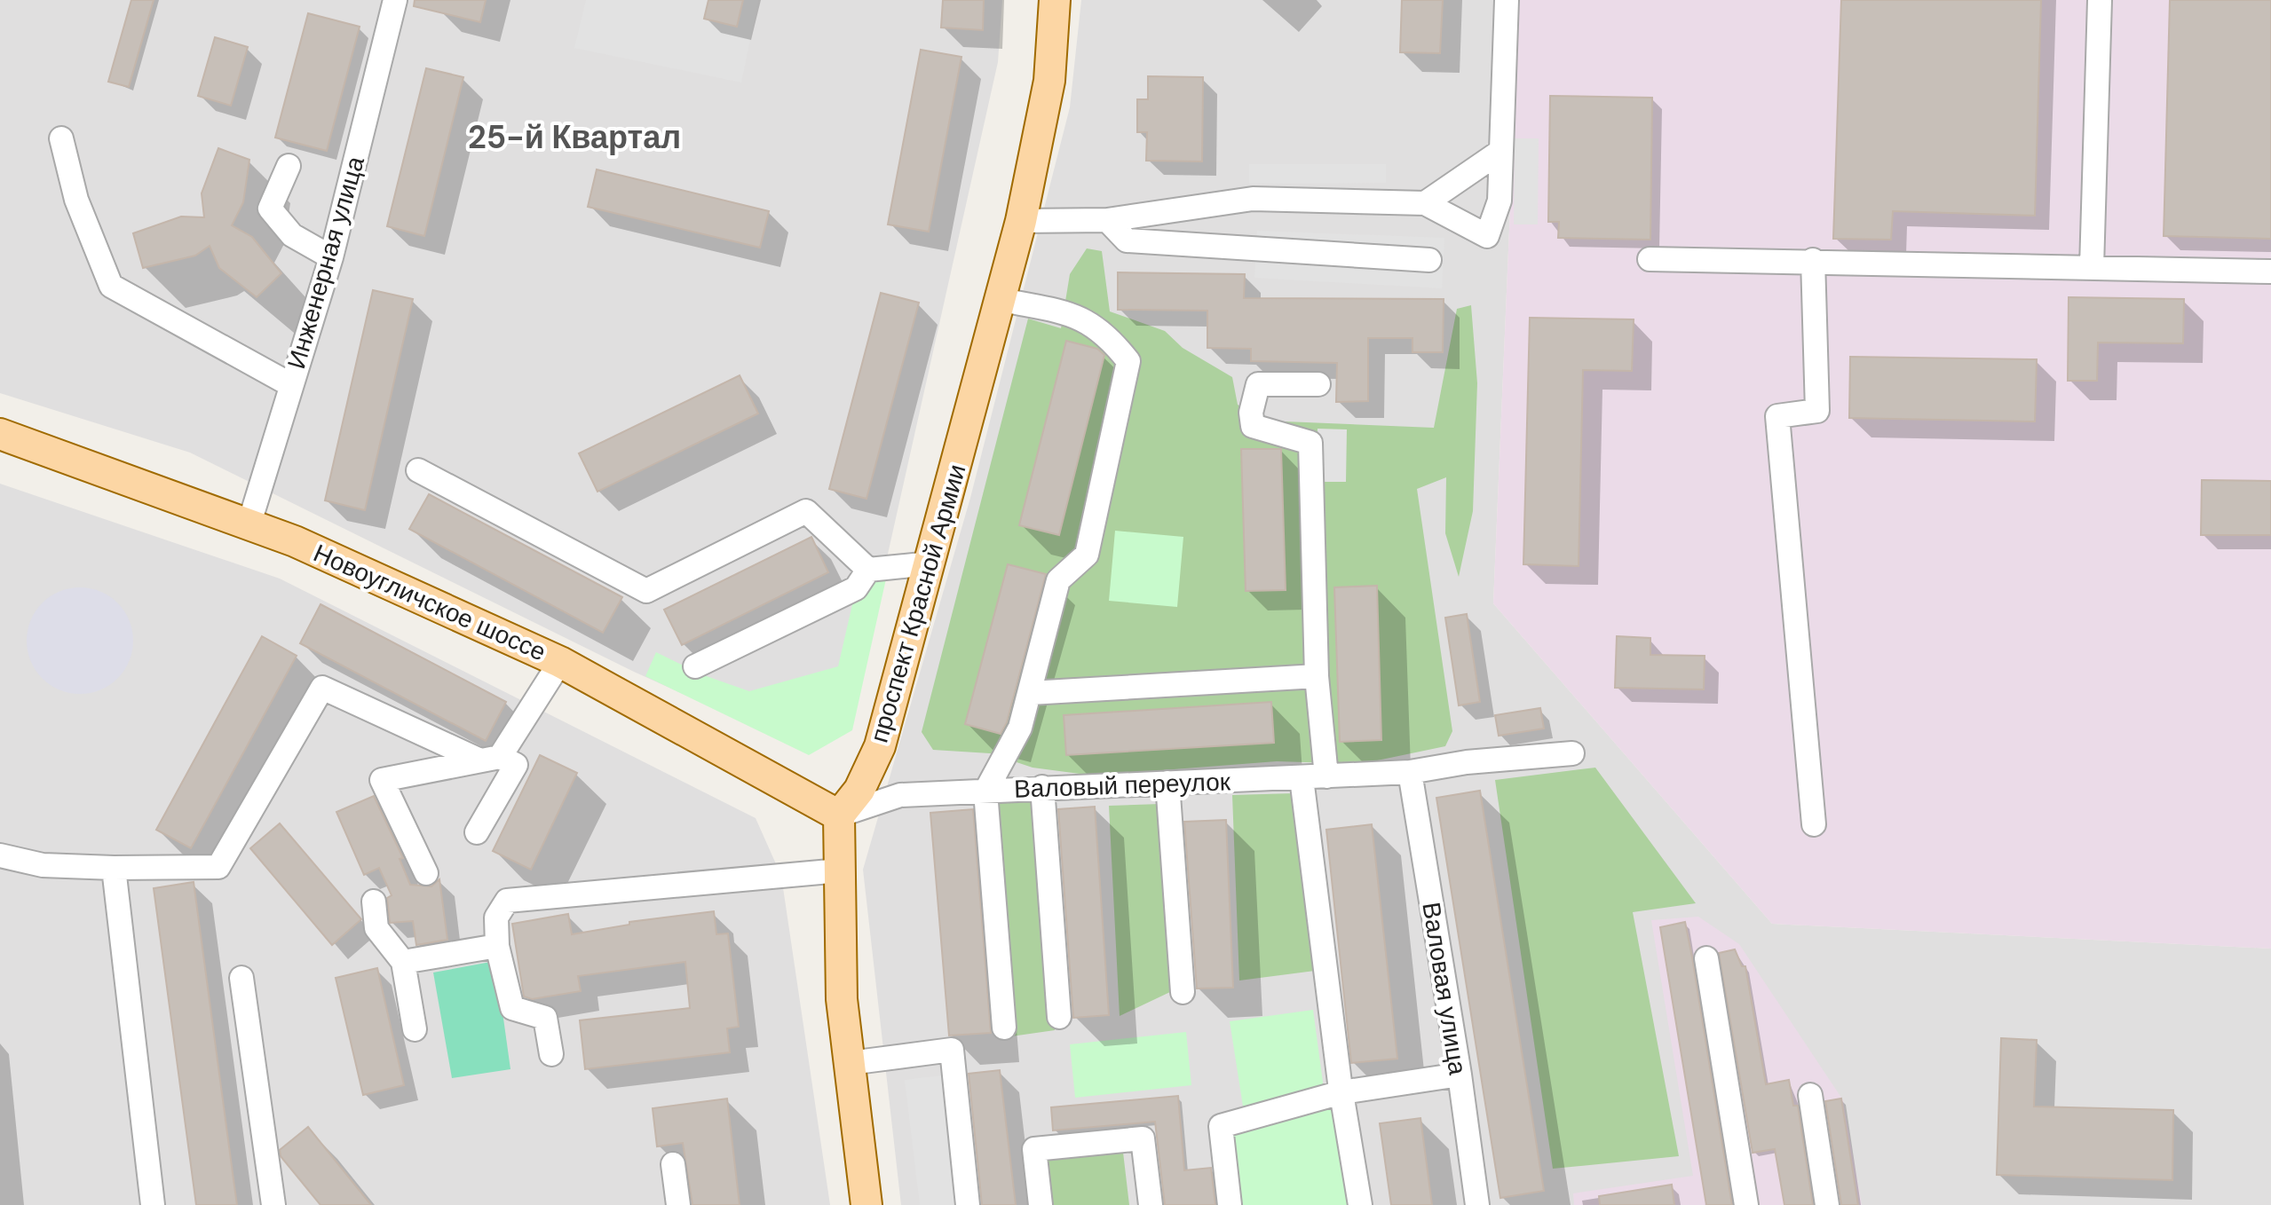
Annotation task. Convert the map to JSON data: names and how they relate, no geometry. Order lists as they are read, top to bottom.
{
  "streets": {
    "main road": ["Новоугличское шоссе", "проспект Красной Армии"],
    "street": ["Инженерная улица", "Валовый переулок", "Валовая улица"]
  },
  "crossings": [
    ["Инженерная улица", "Новоугличское шоссе"],
    ["Новоугличское шоссе", "проспект Красной Армии"],
    ["Новоугличское шоссе", "Валовый переулок"],
    ["проспект Красной Армии", "Валовый переулок"],
    ["Валовый переулок", "Валовая улица"]
  ],
  "districts": ["25-й Квартал"]
}
